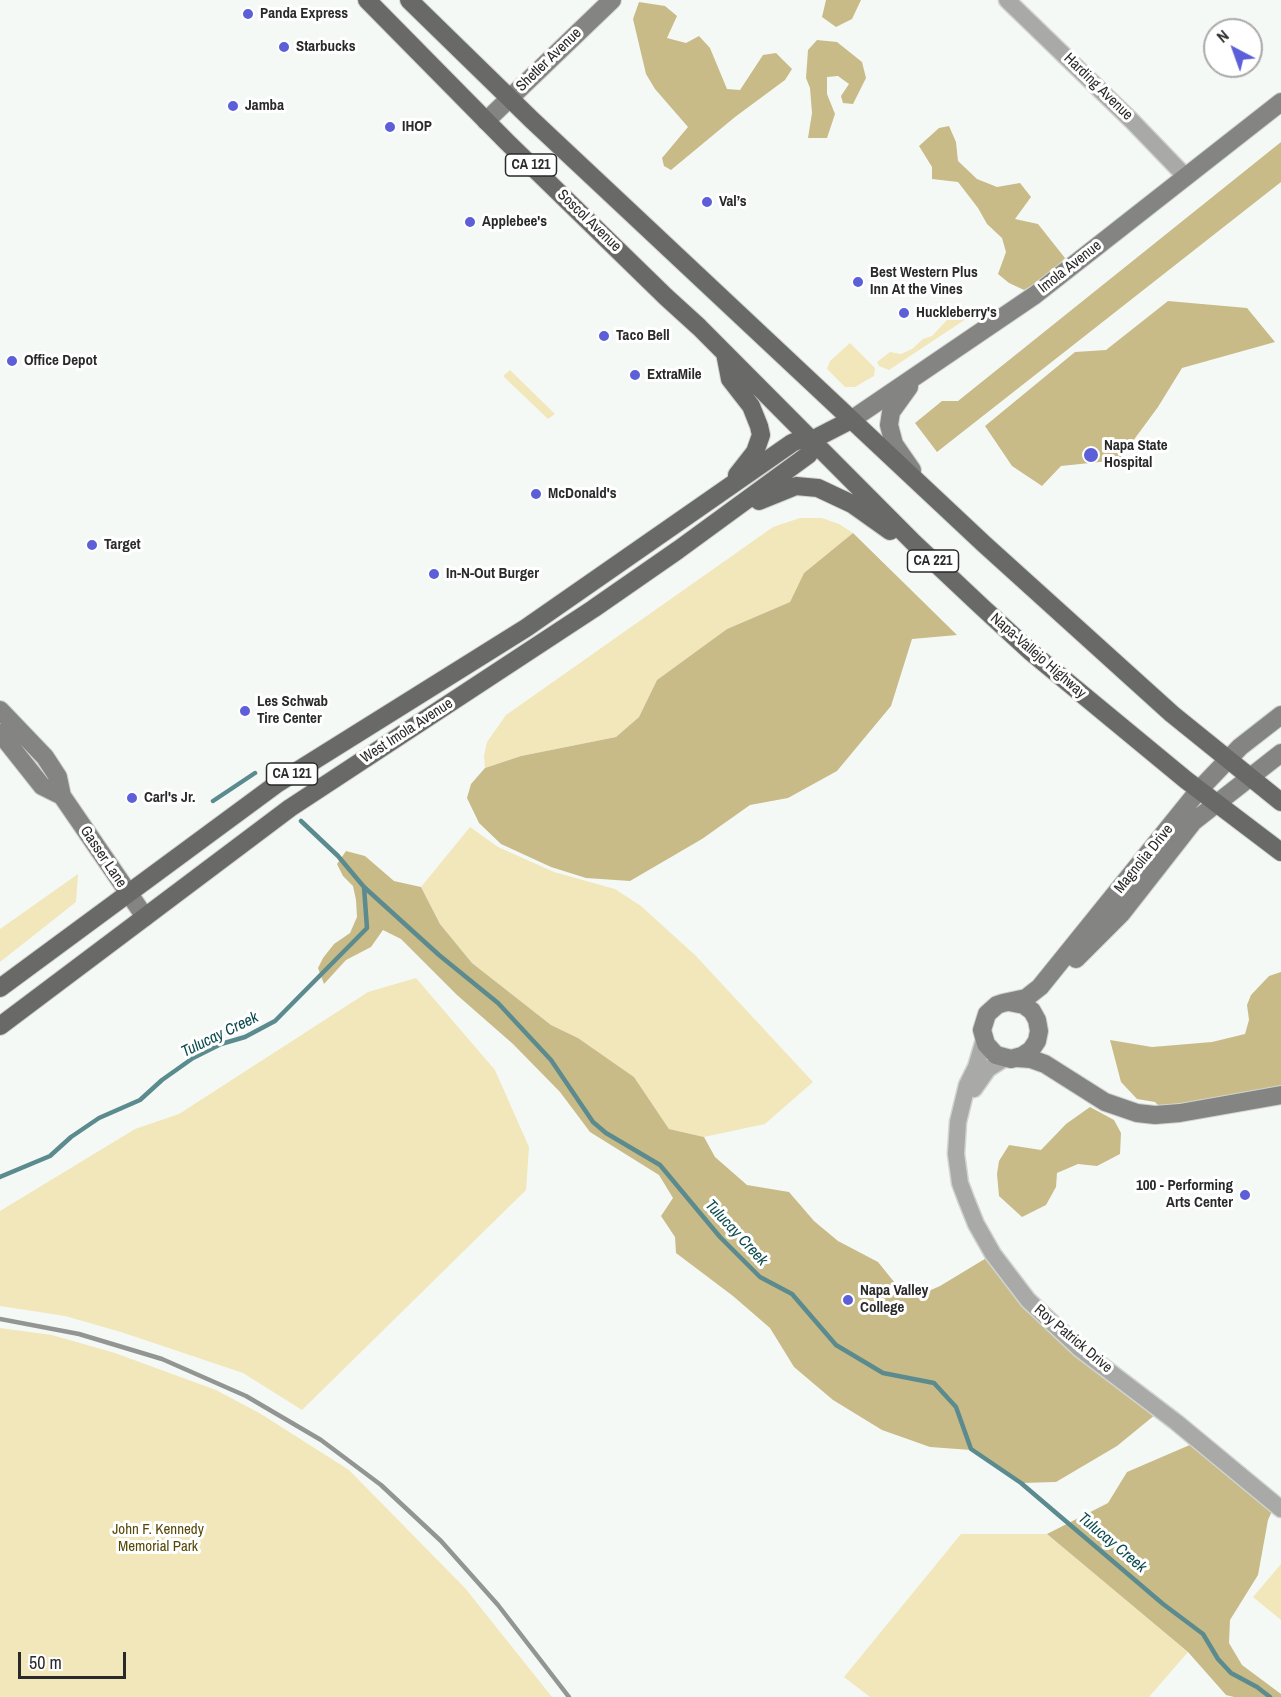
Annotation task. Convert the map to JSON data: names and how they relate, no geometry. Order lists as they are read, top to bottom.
{
  "streets": {
    "main road": [
      "CA 121",
      "Soscol Avenue",
      "CA 221",
      "Napa-Vallejo Highway",
      "West Imola Avenue"
    ],
    "street": [
      "Shetler Avenue",
      "Harding Avenue",
      "Imola Avenue",
      "Gasser Lane",
      "Magnolia Drive",
      "Roy Patrick Drive"
    ]
  },
  "crossings": [
    ["Shetler Avenue", "CA 121"],
    ["Shetler Avenue", "Soscol Avenue"],
    ["Harding Avenue", "Imola Avenue"],
    ["CA 121", "Soscol Avenue"],
    ["CA 121", "Imola Avenue"],
    ["CA 121", "CA 221"],
    ["CA 121", "West Imola Avenue"],
    ["Soscol Avenue", "Napa-Vallejo Highway"],
    ["Soscol Avenue", "West Imola Avenue"],
    ["Imola Avenue", "CA 221"],
    ["Imola Avenue", "West Imola Avenue"],
    ["CA 221", "West Imola Avenue"],
    ["CA 221", "Magnolia Drive"],
    ["Napa-Vallejo Highway", "West Imola Avenue"],
    ["Napa-Vallejo Highway", "Magnolia Drive"],
    ["West Imola Avenue", "Gasser Lane"],
    ["Magnolia Drive", "Roy Patrick Drive"]
  ],
  "water": ["Tulucay Creek"],
  "parks": ["John F. Kennedy Memorial Park"],
  "places": [
    "Panda Express",
    "Starbucks",
    "Jamba",
    "IHOP",
    "Val’s",
    "Applebee's",
    "Best Western Plus Inn At the Vines",
    "Huckleberry's",
    "Taco Bell",
    "Office Depot",
    "ExtraMile",
    "Napa State Hospital",
    "McDonald's",
    "Target",
    "In-N-Out Burger",
    "Les Schwab Tire Center",
    "Carl's Jr.",
    "100 - Performing Arts Center",
    "Napa Valley College"
  ],
  "scale_bar": "50 m",
  "north": "top left"
}
